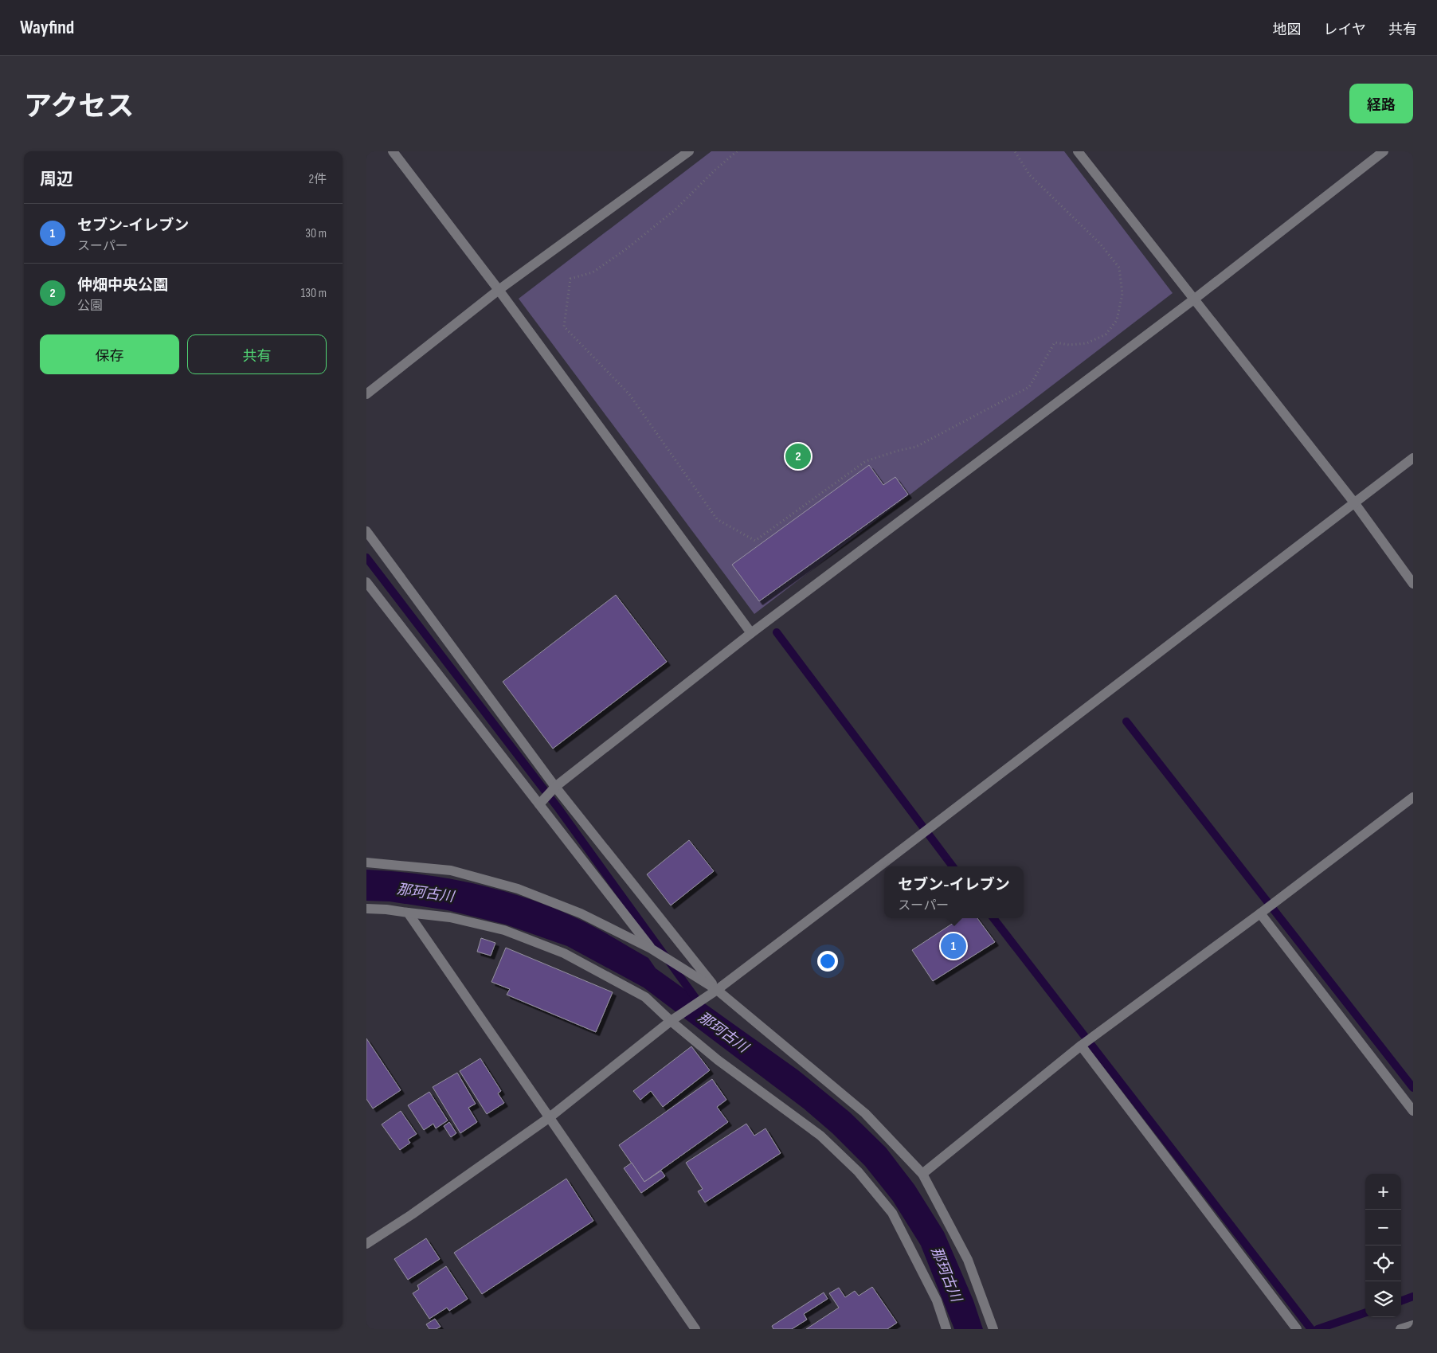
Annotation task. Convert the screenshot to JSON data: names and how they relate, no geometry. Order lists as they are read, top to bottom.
{
  "water": ["那珂古川"],
  "page": {
    "header": "Wayfind",
    "nav": ["地図", "レイヤ", "共有"],
    "title": "アクセス",
    "buttons": [
      "経路",
      ["保存", "共有"]
    ],
    "heading": ["周辺", "2件"],
    "list": [
      {
        "mark": "1",
        "name": "セブン-イレブン",
        "note": "スーパー",
        "value": "30 m"
      },
      {
        "mark": "2",
        "name": "仲畑中央公園",
        "note": "公園",
        "value": "130 m"
      }
    ],
    "pins": ["2", "1"],
    "popup": ["セブン-イレブン", "スーパー"],
    "map_buttons": ["+", "−"]
  }
}
